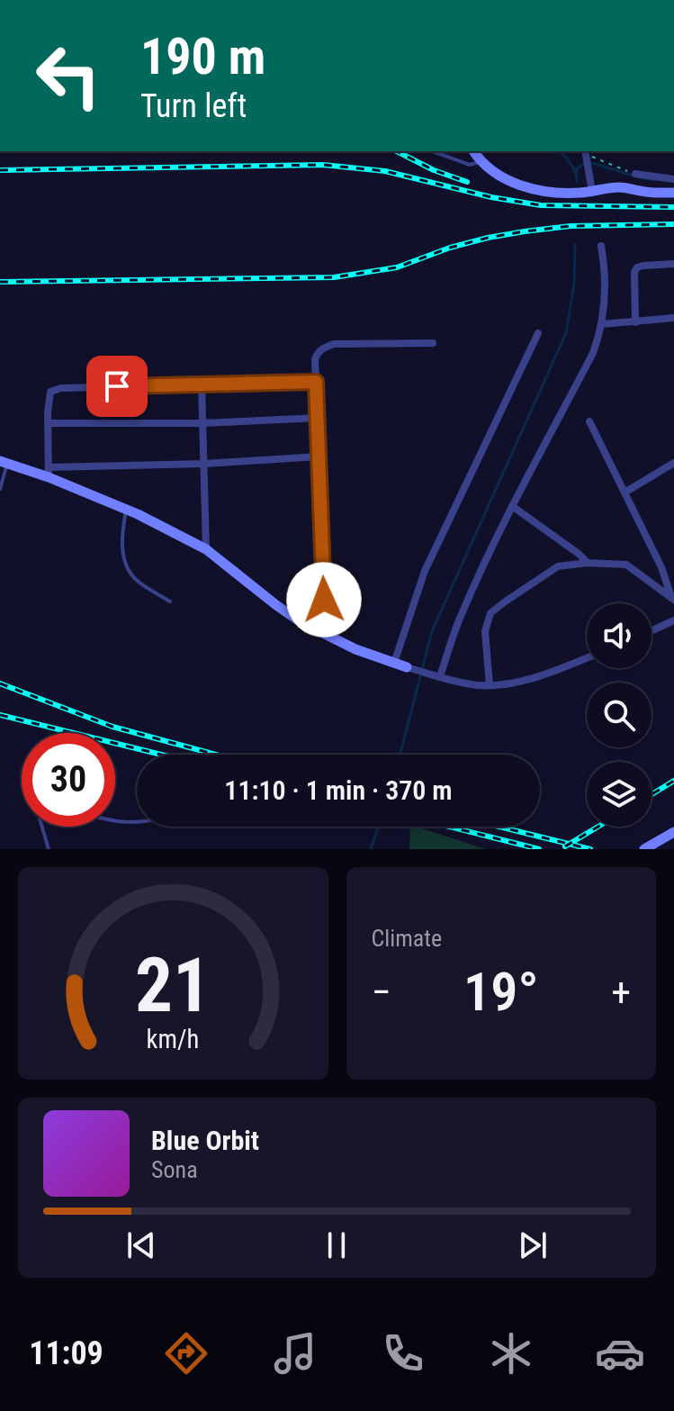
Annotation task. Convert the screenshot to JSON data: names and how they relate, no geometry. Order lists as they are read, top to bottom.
{
  "page": {
    "turn": ["190 m", "Turn left"],
    "limit": "30",
    "trip": "11:10 · 1 min · 370 m",
    "tile": "Climate",
    "heat": ["−", "19°", "+"],
    "song": ["Blue Orbit", "Sona"],
    "tabs": "11:09",
    "gauge": ["21", "km/h"]
  }
}
